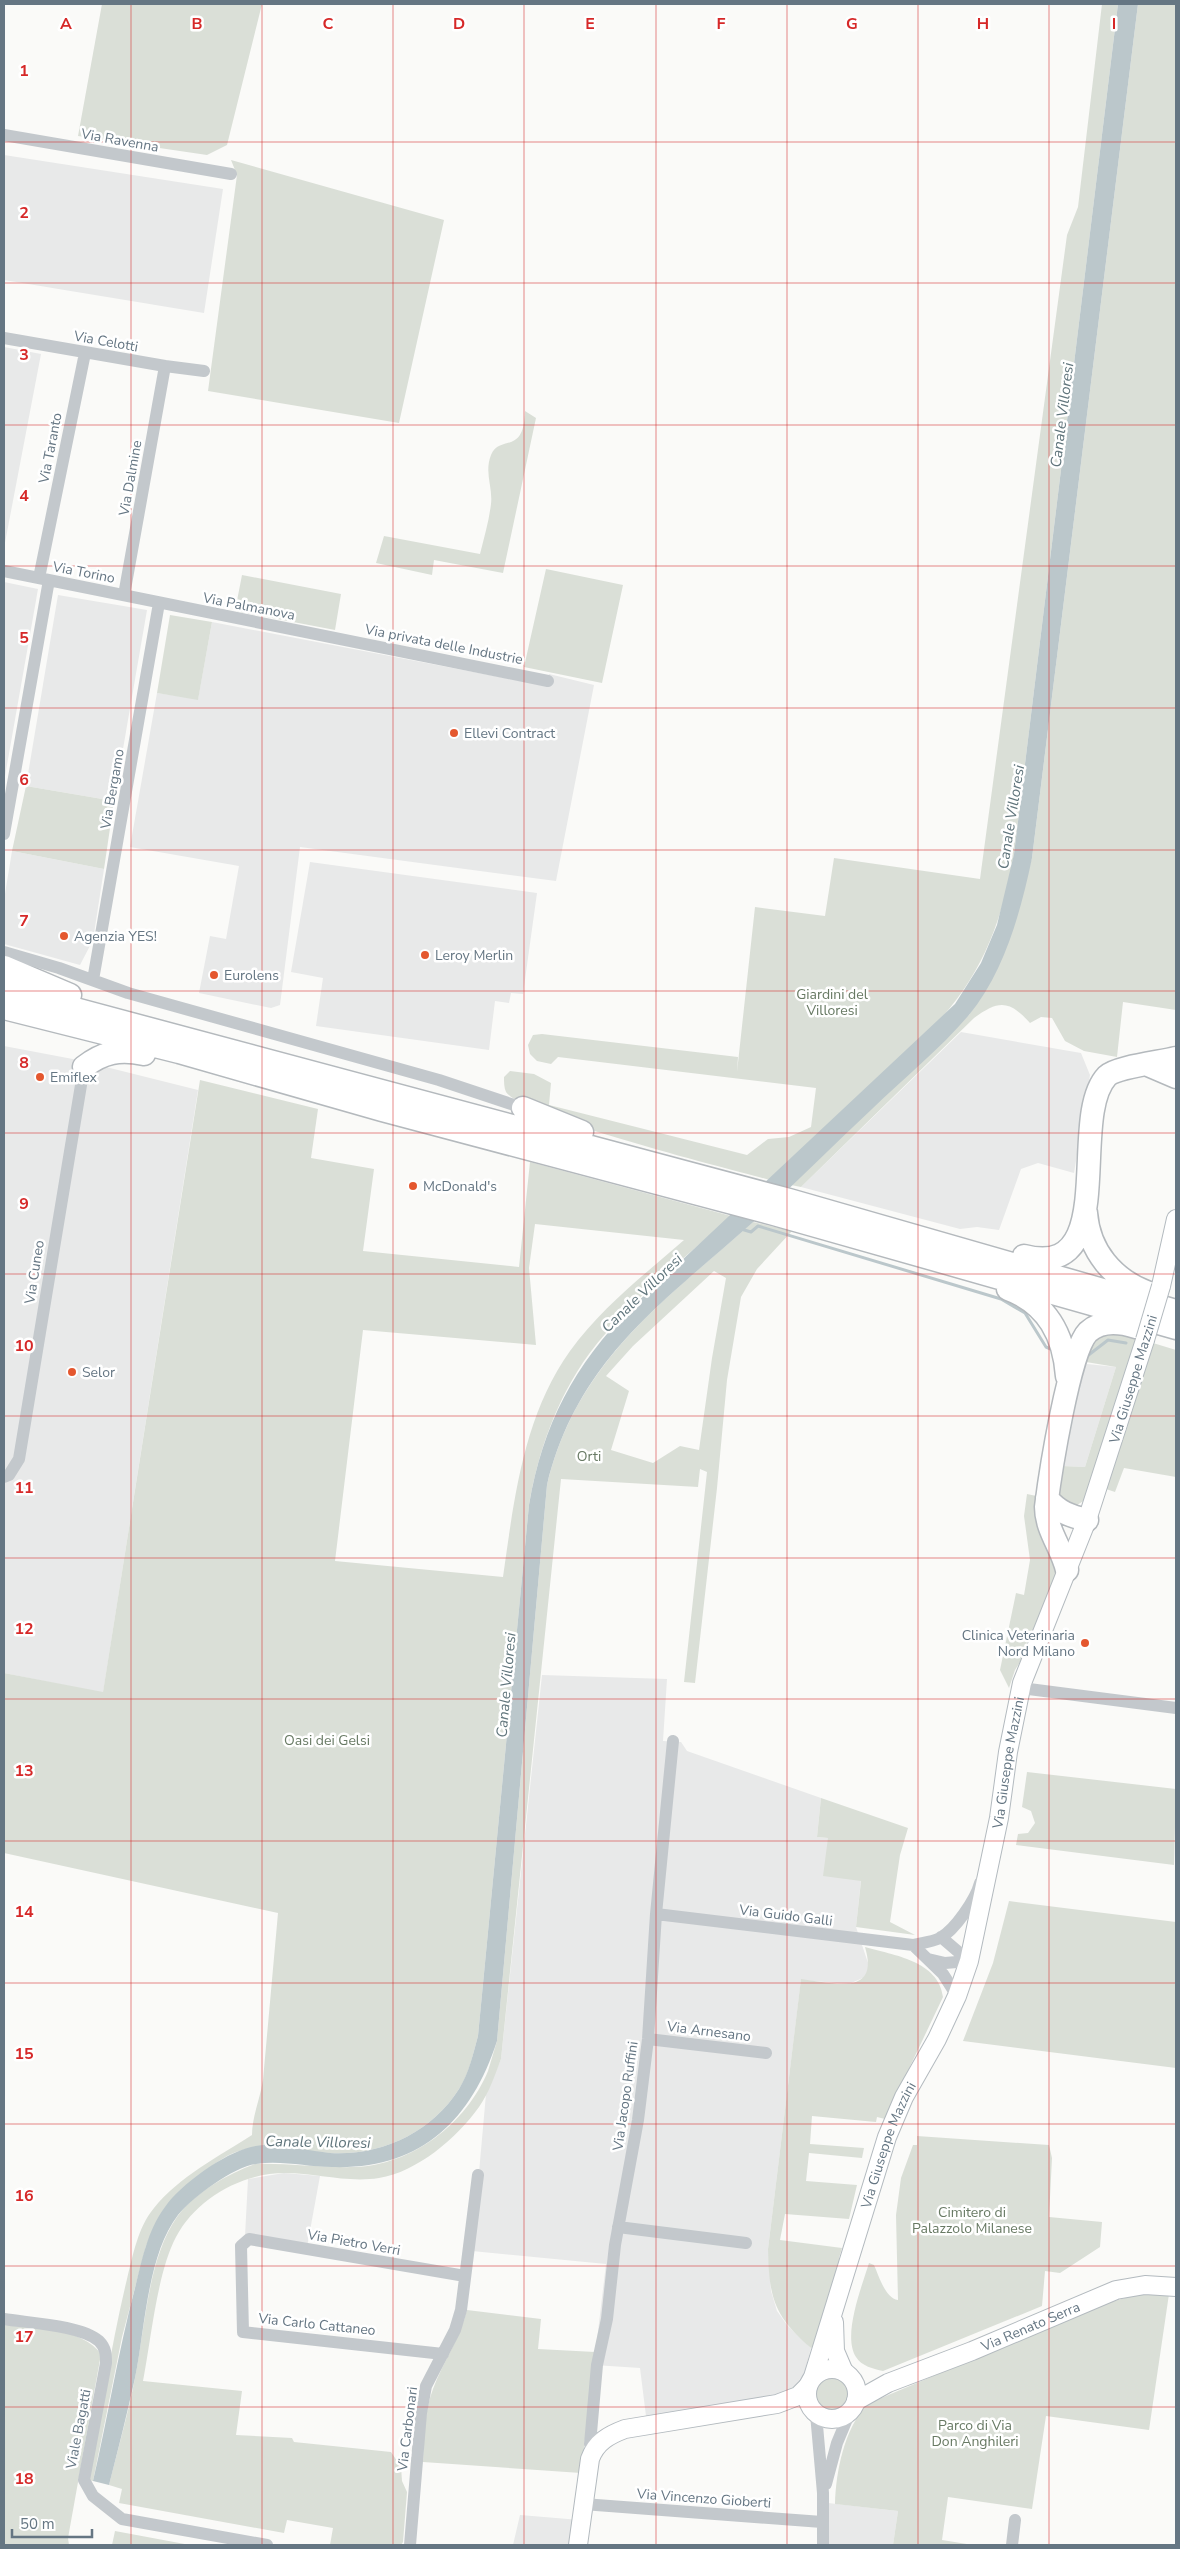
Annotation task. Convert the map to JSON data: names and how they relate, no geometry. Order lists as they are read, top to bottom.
{
  "streets": {
    "street": [
      "Via Ravenna",
      "Via Celotti",
      "Via Taranto",
      "Via Dalmine",
      "Via Torino",
      "Via Palmanova",
      "Via privata delle Industrie",
      "Via Bergamo",
      "Via Cuneo",
      "Via Giuseppe Mazzini",
      "Via Guido Galli",
      "Via Arnesano",
      "Via Jacopo Ruffini",
      "Via Pietro Verri",
      "Via Carlo Cattaneo",
      "Via Renato Serra",
      "Viale Bagatti",
      "Via Carbonari",
      "Via Vincenzo Gioberti"
    ]
  },
  "crossings": [
    ["Via Celotti", "Via Taranto"],
    ["Via Celotti", "Via Dalmine"],
    ["Via Taranto", "Via Torino"],
    ["Via Dalmine", "Via Torino"],
    ["Via Torino", "Via Palmanova"],
    ["Via Torino", "Via Bergamo"],
    ["Via Palmanova", "Via privata delle Industrie"],
    ["Via Palmanova", "Via Bergamo"],
    ["Via Giuseppe Mazzini", "Via Guido Galli"],
    ["Via Giuseppe Mazzini", "Via Renato Serra"],
    ["Via Guido Galli", "Via Jacopo Ruffini"],
    ["Via Arnesano", "Via Jacopo Ruffini"],
    ["Via Pietro Verri", "Via Carlo Cattaneo"],
    ["Via Pietro Verri", "Via Carbonari"],
    ["Via Carlo Cattaneo", "Via Carbonari"]
  ],
  "water": ["Canale Villoresi"],
  "parks": [
    "Giardini del Villoresi",
    "Orti",
    "Oasi dei Gelsi",
    "Cimitero di Palazzolo Milanese",
    "Parco di Via Don Anghileri"
  ],
  "places": [
    "Ellevi Contract",
    "Agenzia YES!",
    "Leroy Merlin",
    "Eurolens",
    "Emiflex",
    "McDonald's",
    "Selor",
    "Clinica Veterinaria Nord Milano"
  ],
  "scale_bar": "50 m",
  "grid": {
    "columns": [
      "A",
      "B",
      "C",
      "D",
      "E",
      "F",
      "G",
      "H",
      "I"
    ],
    "rows": [
      "1",
      "2",
      "3",
      "4",
      "5",
      "6",
      "7",
      "8",
      "9",
      "10",
      "11",
      "12",
      "13",
      "14",
      "15",
      "16",
      "17",
      "18"
    ]
  }
}
